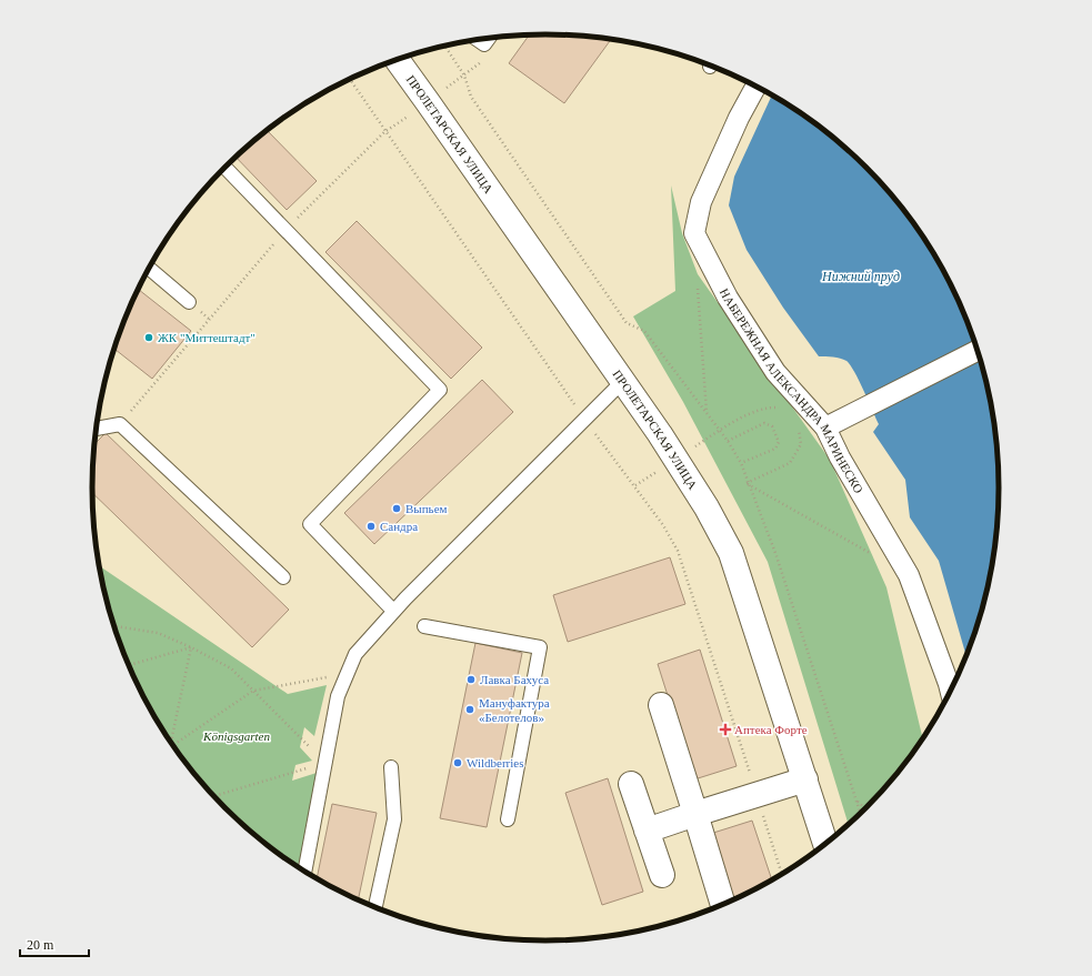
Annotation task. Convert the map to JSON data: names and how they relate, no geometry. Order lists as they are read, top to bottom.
{
  "streets": {
    "main road": ["ПРОЛЕТАРСКАЯ УЛИЦА"],
    "street": ["НАБЕРЕЖНАЯ АЛЕКСАНДРА МАРИНЕСКО"]
  },
  "water": ["Нижний пруд"],
  "parks": ["Königsgarten"],
  "places": {
    "other": [
      "ЖК \"Миттештадт\"",
      "Выпьем",
      "Сандра",
      "Лавка Бахуса",
      "Мануфактура «Белотелов»",
      "Wildberries"
    ],
    "health": ["Аптека Форте"]
  },
  "scale_bar": "20 m"
}
